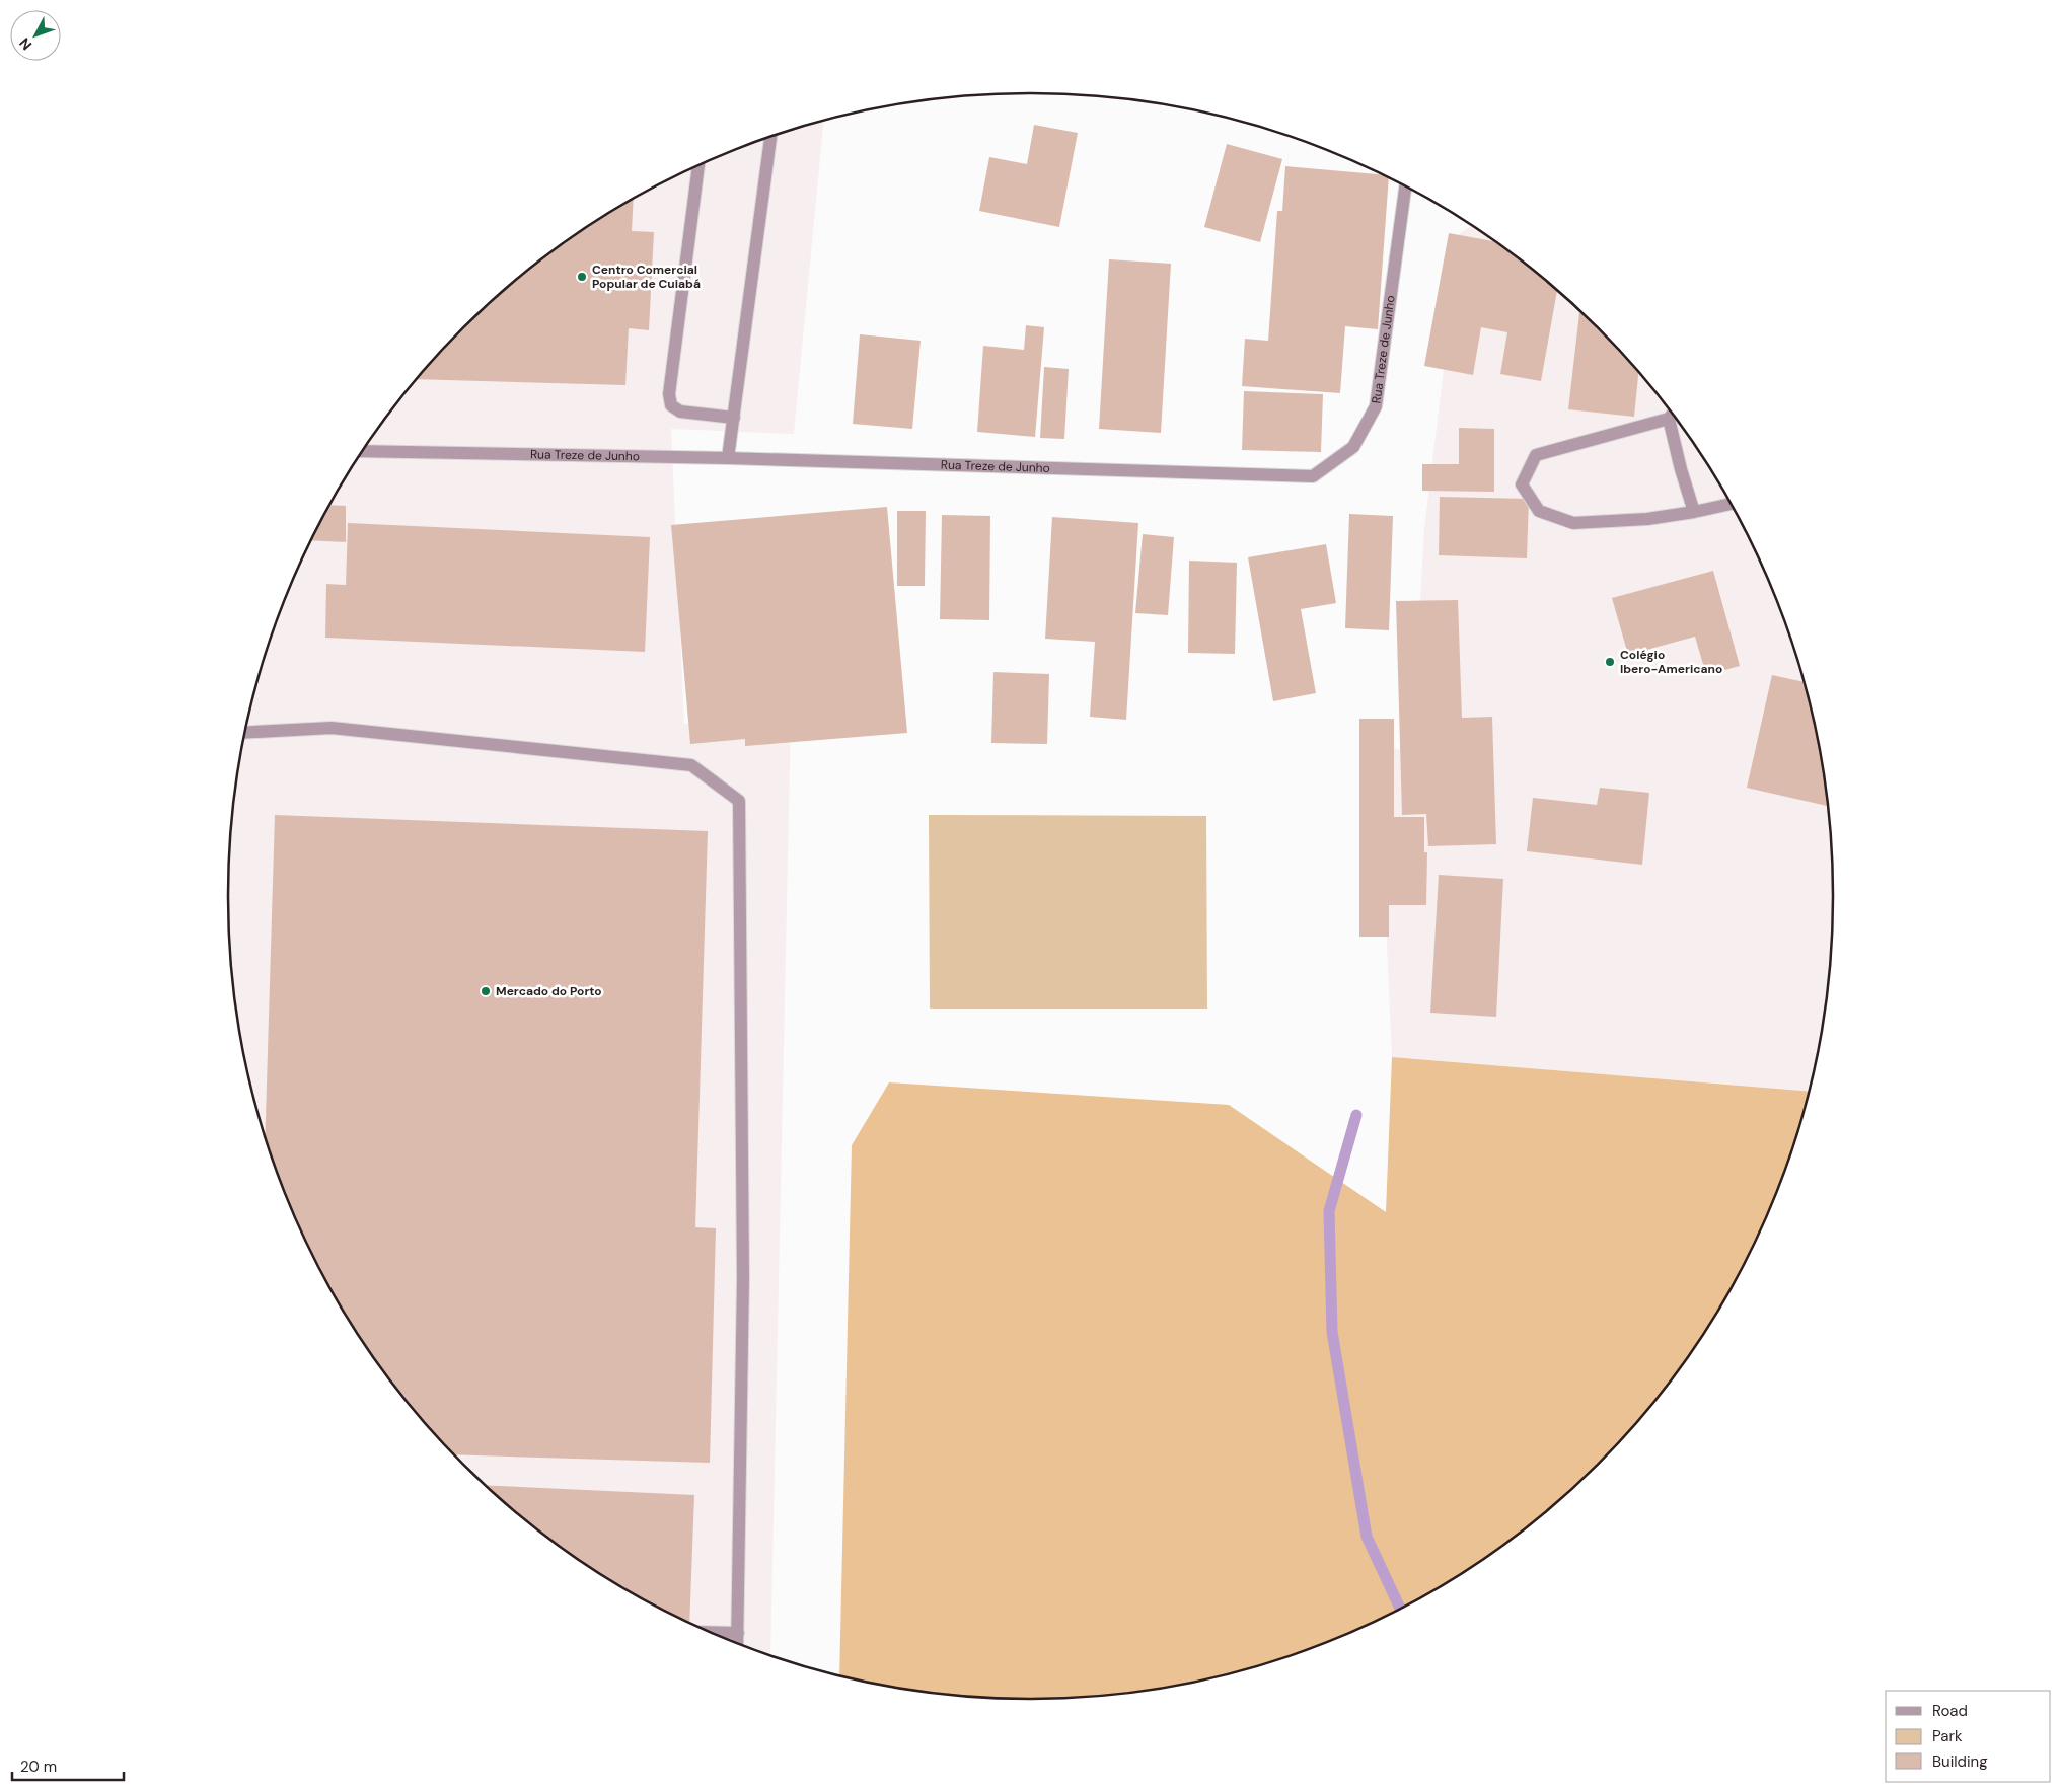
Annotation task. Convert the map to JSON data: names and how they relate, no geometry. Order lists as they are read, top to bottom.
{
  "streets": {
    "street": ["Rua Treze de Junho"]
  },
  "places": ["Centro Comercial Popular de Cuiabá", "Colégio Ibero-Americano", "Mercado do Porto"],
  "legend": ["Road", "Park", "Building"],
  "scale_bar": "20 m",
  "north": "bottom left"
}
